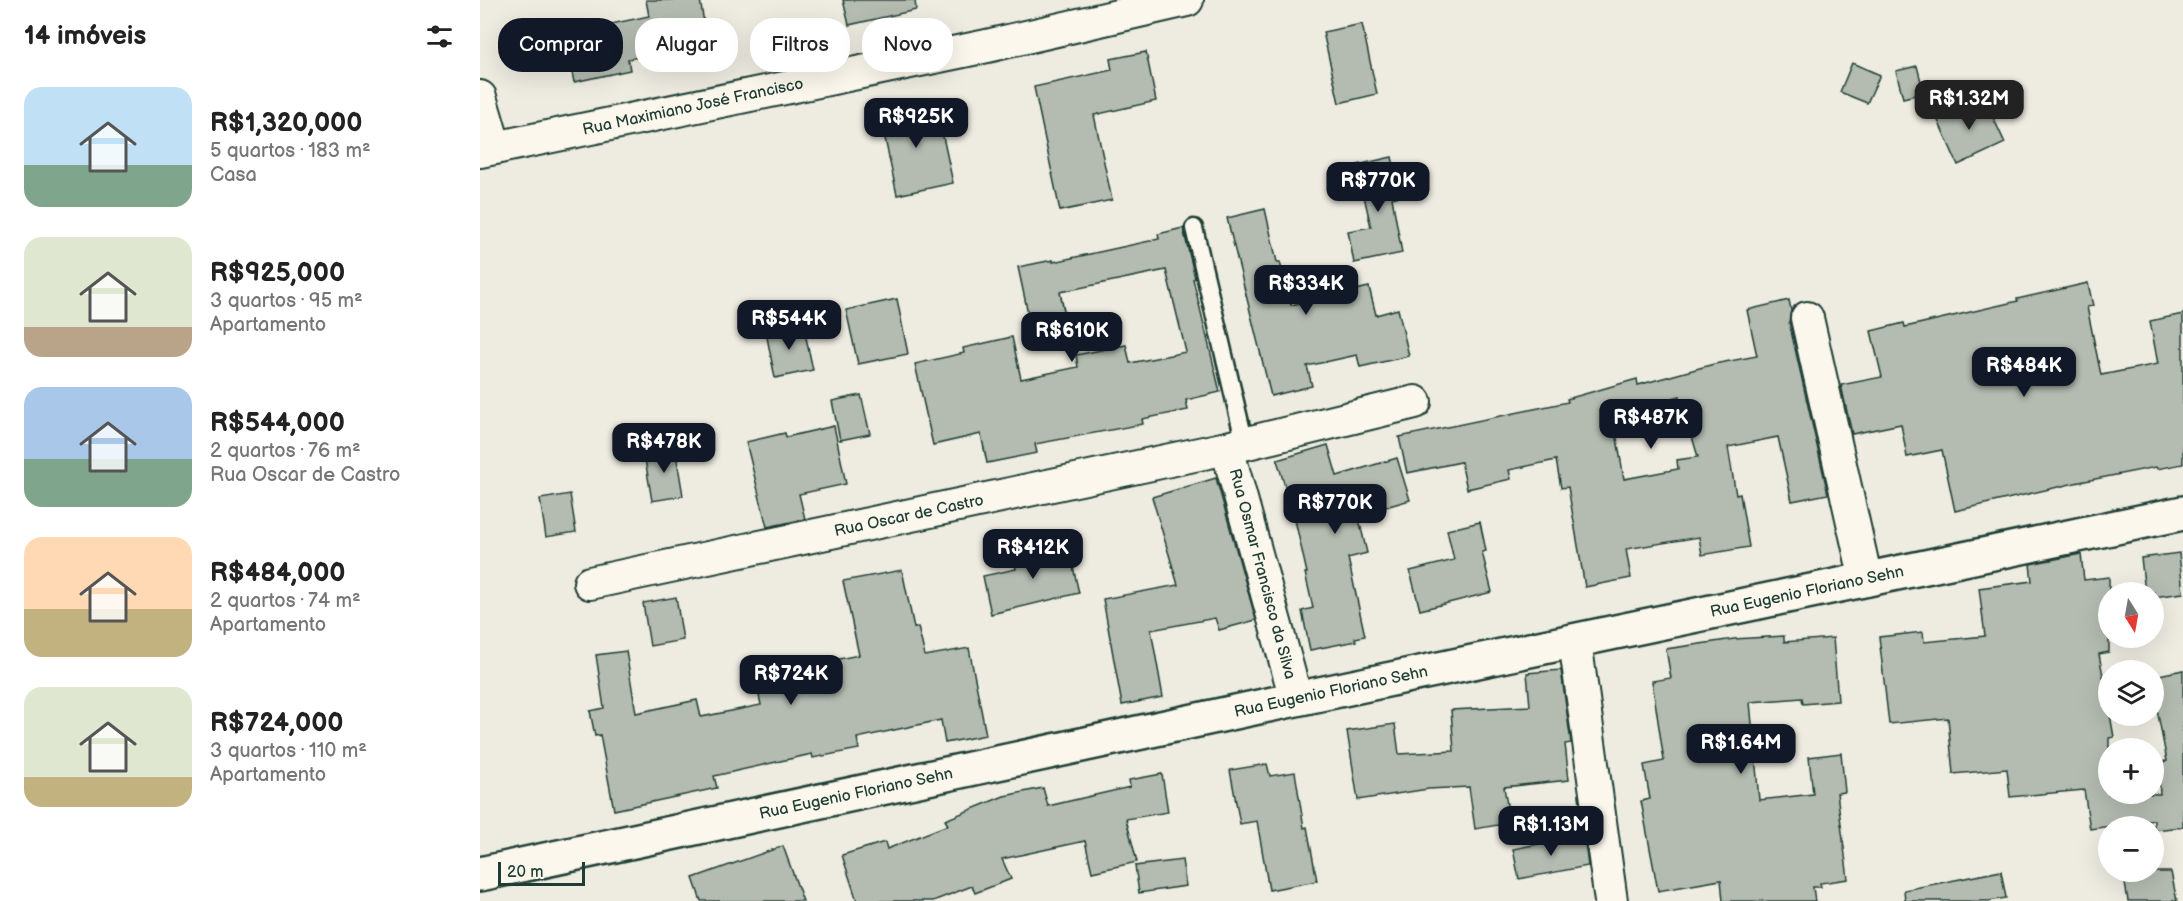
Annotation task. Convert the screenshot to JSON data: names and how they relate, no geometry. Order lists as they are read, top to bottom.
{
  "streets": {
    "street": [
      "Rua Maximiano José Francisco",
      "Rua Oscar de Castro",
      "Rua Osmar Francisco da Silva",
      "Rua Eugenio Floriano Sehn"
    ]
  },
  "crossings": [
    ["Rua Oscar de Castro", "Rua Osmar Francisco da Silva"],
    ["Rua Osmar Francisco da Silva", "Rua Eugenio Floriano Sehn"]
  ],
  "scale_bar": "20 m",
  "north": "bottom",
  "page": {
    "heading": "14 imóveis",
    "chip": [
      "Comprar",
      "Alugar",
      "Filtros",
      "Novo"
    ],
    "list": [
      {
        "name": "R$1,320,000",
        "note": "5 quartos · 183 m² · Casa"
      },
      {
        "name": "R$925,000",
        "note": "3 quartos · 95 m² · Apartamento"
      },
      {
        "name": "R$544,000",
        "note": "2 quartos · 76 m² · Rua Oscar de Castro"
      },
      {
        "name": "R$484,000",
        "note": "2 quartos · 74 m² · Apartamento"
      },
      {
        "name": "R$724,000",
        "note": "3 quartos · 110 m² · Apartamento"
      }
    ],
    "price": [
      "R$1.32M",
      "R$925K",
      "R$770K",
      "R$334K",
      "R$544K",
      "R$610K",
      "R$484K",
      "R$487K",
      "R$478K",
      "R$770K",
      "R$412K",
      "R$724K",
      "R$1.64M",
      "R$1.13M"
    ],
    "map_buttons": ["+", "−"],
    "scale": "20 m"
  }
}
